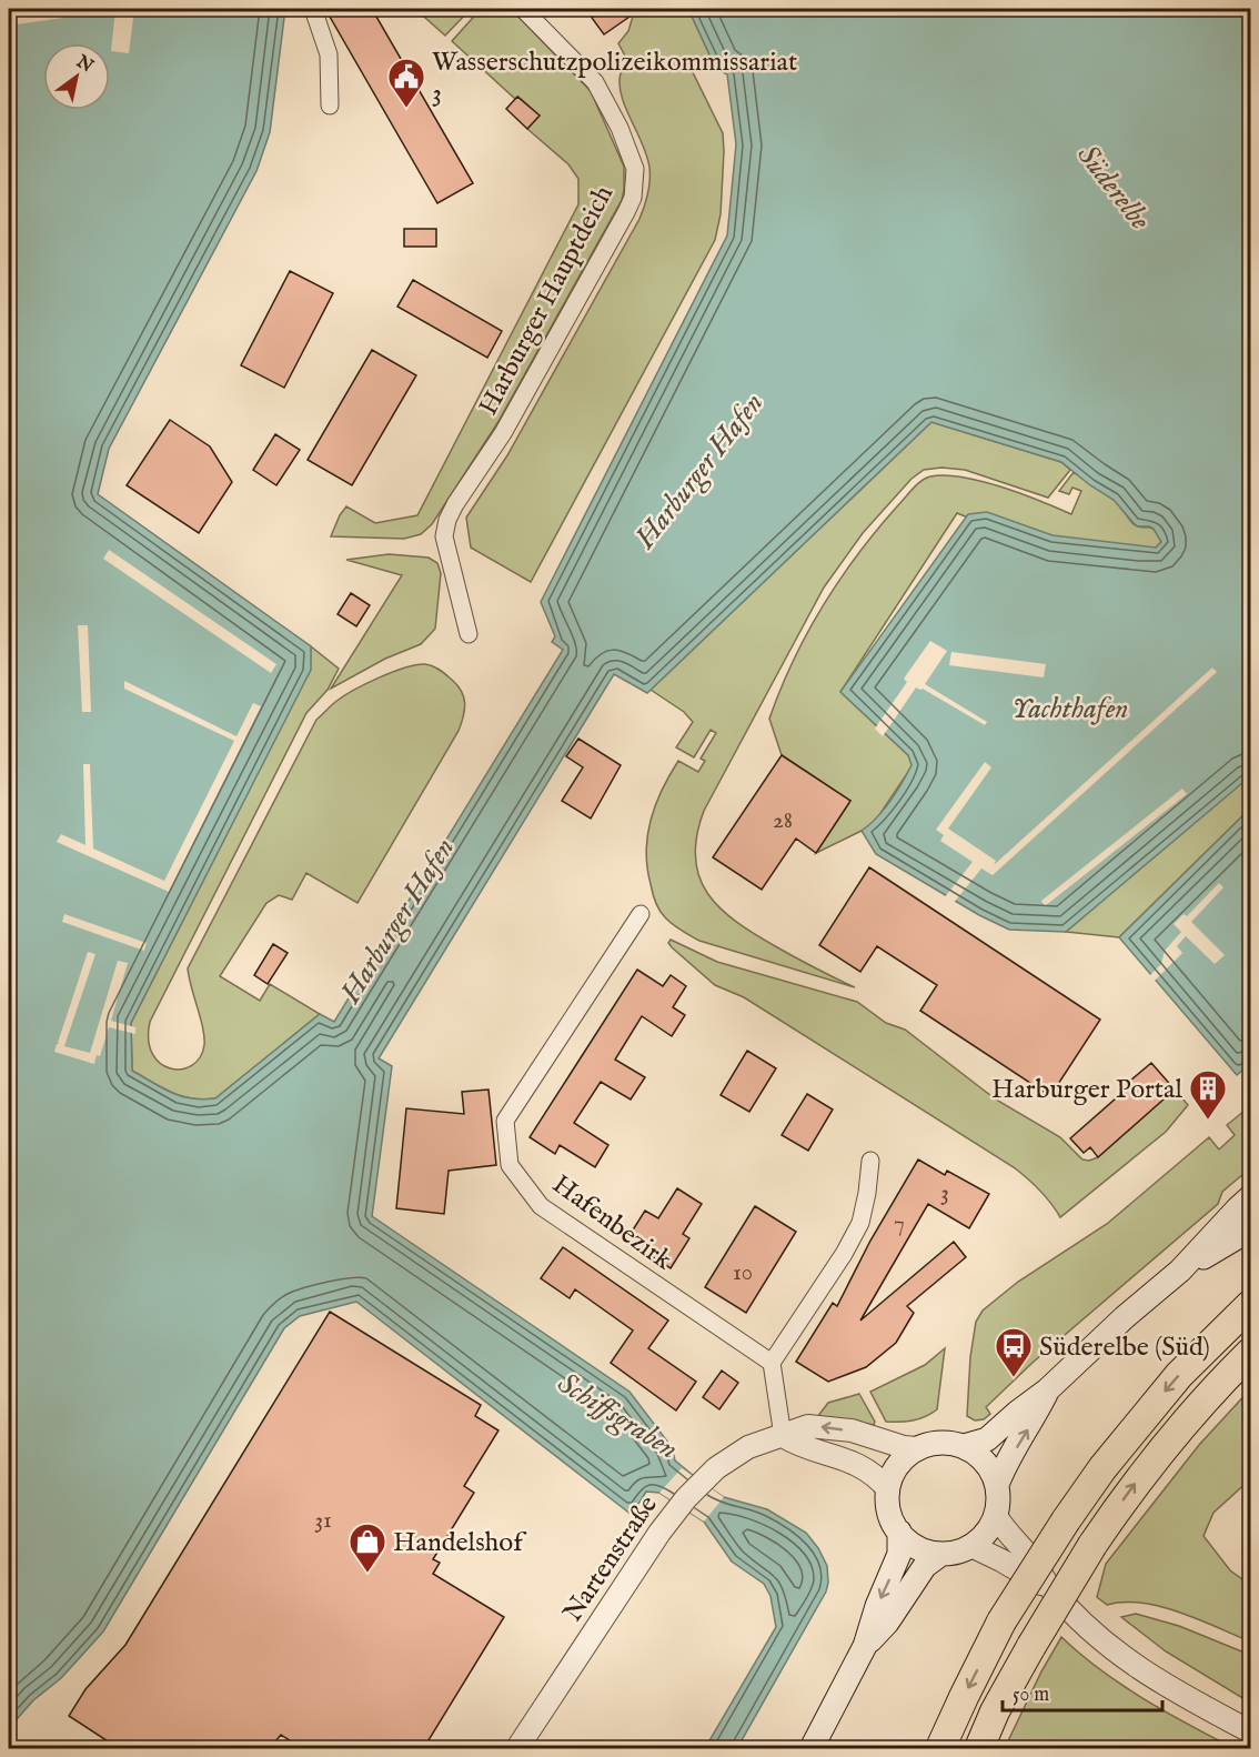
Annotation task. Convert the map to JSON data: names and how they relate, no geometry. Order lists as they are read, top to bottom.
{
  "streets": {
    "street": ["Harburger Hauptdeich", "Hafenbezirk", "Nartenstraße"]
  },
  "water": [
    "Süderelbe",
    "Harburger Hafen",
    "Yachthafen",
    "Schiffsgraben"
  ],
  "places": {
    "public building": ["Wasserschutzpolizeikommissariat 3"],
    "building": ["Harburger Portal"],
    "bus stop": ["Süderelbe (Süd)"],
    "shop": ["Handelshof"]
  },
  "house_numbers": [
    "28",
    "3",
    "7",
    "10",
    "31"
  ],
  "scale_bar": "50 m",
  "north": "top right"
}
